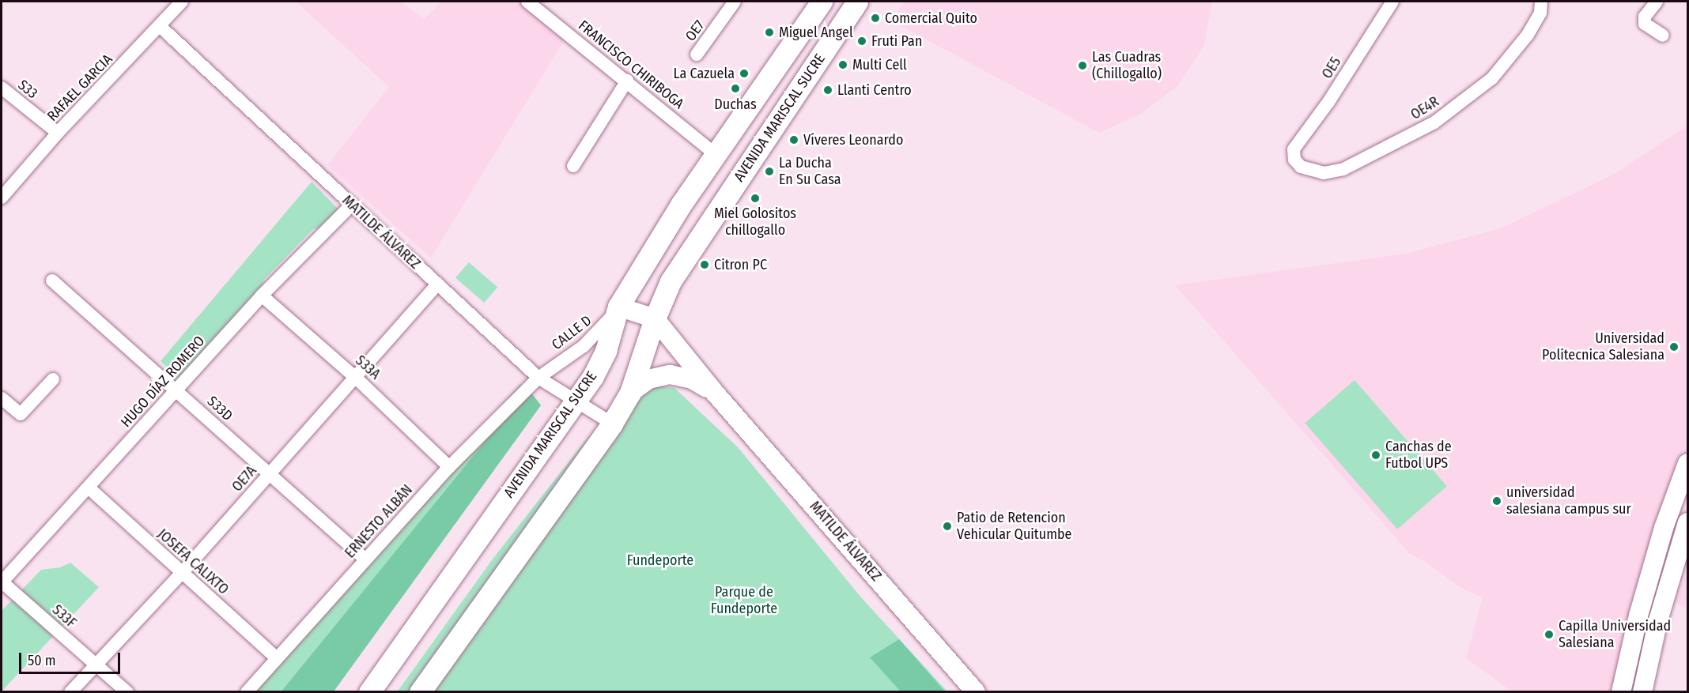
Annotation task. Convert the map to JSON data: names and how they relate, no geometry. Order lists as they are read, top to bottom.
{
  "streets": {
    "main road": ["AVENIDA MARISCAL SUCRE"],
    "street": [
      "OE7",
      "FRANCISCO CHIRIBOGA",
      "OE5",
      "RAFAEL GARCIA",
      "S33",
      "OE4R",
      "MATILDE ÁLVAREZ",
      "CALLE D",
      "S33A",
      "HUGO DÍAZ ROMERO",
      "S33D",
      "OE7A",
      "ERNESTO ALBÁN",
      "JOSEFA CALIXTO",
      "S33F"
    ]
  },
  "crossings": [
    ["FRANCISCO CHIRIBOGA", "AVENIDA MARISCAL SUCRE"],
    ["OE5", "OE4R"],
    ["RAFAEL GARCIA", "S33"],
    ["RAFAEL GARCIA", "MATILDE ÁLVAREZ"],
    ["AVENIDA MARISCAL SUCRE", "MATILDE ÁLVAREZ"],
    ["AVENIDA MARISCAL SUCRE", "CALLE D"],
    ["MATILDE ÁLVAREZ", "CALLE D"],
    ["MATILDE ÁLVAREZ", "HUGO DÍAZ ROMERO"],
    ["MATILDE ÁLVAREZ", "OE7A"],
    ["MATILDE ÁLVAREZ", "ERNESTO ALBÁN"],
    ["CALLE D", "ERNESTO ALBÁN"],
    ["S33A", "HUGO DÍAZ ROMERO"],
    ["S33A", "OE7A"],
    ["S33A", "ERNESTO ALBÁN"],
    ["HUGO DÍAZ ROMERO", "S33D"],
    ["HUGO DÍAZ ROMERO", "JOSEFA CALIXTO"],
    ["HUGO DÍAZ ROMERO", "S33F"],
    ["S33D", "OE7A"],
    ["S33D", "ERNESTO ALBÁN"],
    ["OE7A", "JOSEFA CALIXTO"],
    ["OE7A", "S33F"],
    ["ERNESTO ALBÁN", "JOSEFA CALIXTO"]
  ],
  "parks": ["Fundeporte", "Parque de Fundeporte"],
  "places": [
    "Comercial Quito",
    "Miguel Angel",
    "Fruti Pan",
    "Multi Cell",
    "Las Cuadras (Chillogallo)",
    "La Cazuela",
    "Duchas",
    "Llanti Centro",
    "Víveres Leonardo",
    "La Ducha En Su Casa",
    "Miel Golositos chillogallo",
    "Citron PC",
    "Universidad Politecnica Salesiana",
    "Canchas de Futbol UPS",
    "universidad salesiana campus sur",
    "Patio de Retencion Vehicular Quitumbe",
    "Capilla Universidad Salesiana"
  ],
  "scale_bar": "50 m"
}
